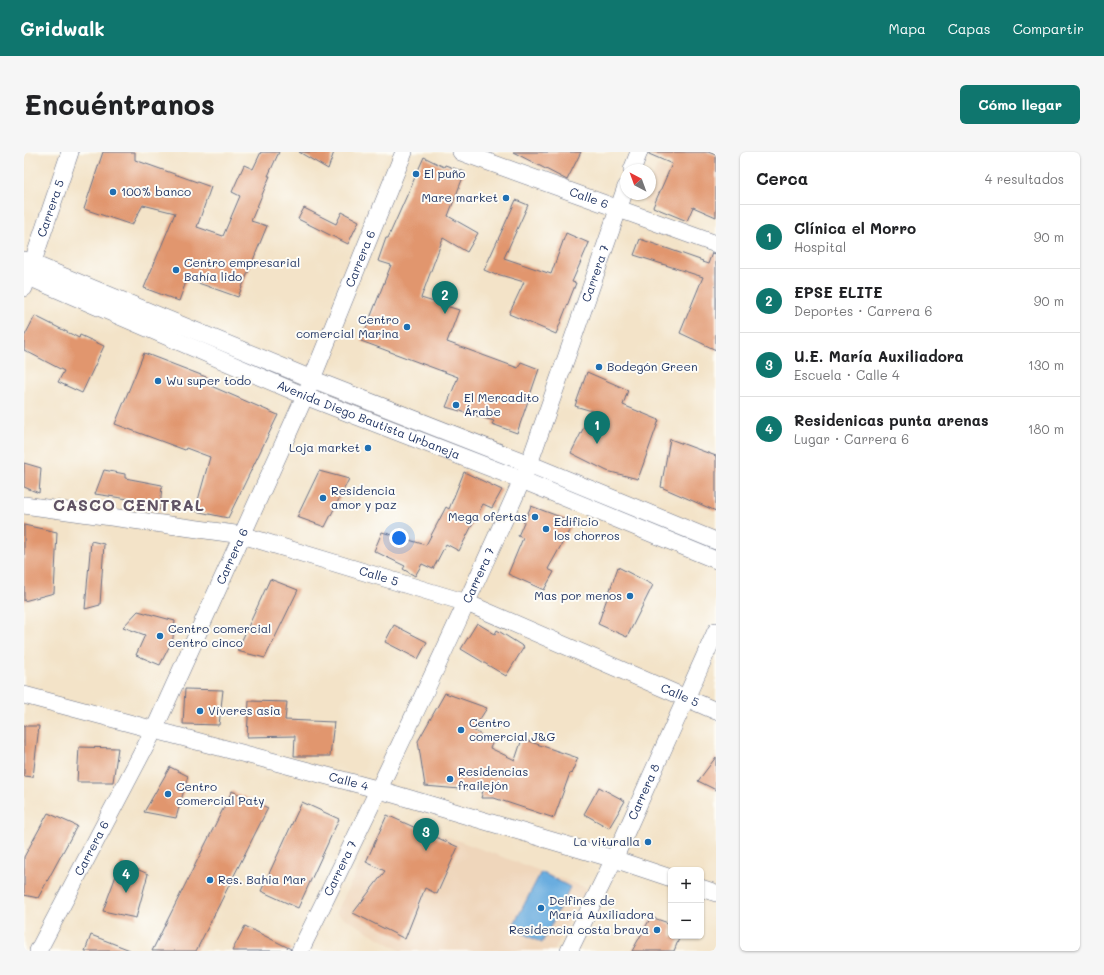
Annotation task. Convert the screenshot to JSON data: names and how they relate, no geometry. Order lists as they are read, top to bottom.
{
  "streets": {
    "street": [
      "Calle 6",
      "Carrera 5",
      "Carrera 6",
      "Carrera 7",
      "Avenida Diego Bautista Urbaneja",
      "Calle 5",
      "Calle 4",
      "Carrera 8"
    ]
  },
  "crossings": [
    ["Calle 6", "Carrera 7"],
    ["Carrera 5", "Avenida Diego Bautista Urbaneja"],
    ["Carrera 6", "Avenida Diego Bautista Urbaneja"],
    ["Carrera 6", "Calle 5"],
    ["Carrera 6", "Calle 4"],
    ["Carrera 7", "Avenida Diego Bautista Urbaneja"],
    ["Carrera 7", "Calle 5"],
    ["Carrera 7", "Calle 4"],
    ["Calle 5", "Carrera 8"],
    ["Calle 4", "Carrera 8"]
  ],
  "districts": ["CASCO CENTRAL"],
  "places": [
    "El puño",
    "100% banco",
    "Mare market",
    "Centro empresarial Bahía lido",
    "Centro comercial Marina",
    "Bodegón Green",
    "Wu super todo",
    "El Mercadito Árabe",
    "Loja market",
    "Residencia amor y paz",
    "Mega ofertas",
    "Edificio los chorros",
    "Mas por menos",
    "Centro comercial centro cinco",
    "Víveres asia",
    "Centro comercial J&G",
    "Residencias frailejón",
    "Centro comercial Paty",
    "La vituralla",
    "Res. Bahia Mar",
    "Delfines de María Auxiliadora",
    "Residencia costa brava"
  ],
  "north": "top left",
  "page": {
    "header": "Gridwalk",
    "nav": ["Mapa", "Capas", "Compartir"],
    "buttons": "Cómo llegar",
    "title": "Encuéntranos",
    "heading": ["Cerca", "4 resultados"],
    "list": [
      {
        "mark": "1",
        "name": "Clínica el Morro",
        "note": "Hospital",
        "value": "90 m"
      },
      {
        "mark": "2",
        "name": "EPSE ELITE",
        "note": "Deportes · Carrera 6",
        "value": "90 m"
      },
      {
        "mark": "3",
        "name": "U.E. María Auxiliadora",
        "note": "Escuela · Calle 4",
        "value": "130 m"
      },
      {
        "mark": "4",
        "name": "Residenicas punta arenas",
        "note": "Lugar · Carrera 6",
        "value": "180 m"
      }
    ],
    "pins": [
      "2",
      "1",
      "3",
      "4"
    ],
    "map_buttons": ["+", "−"]
  }
}
